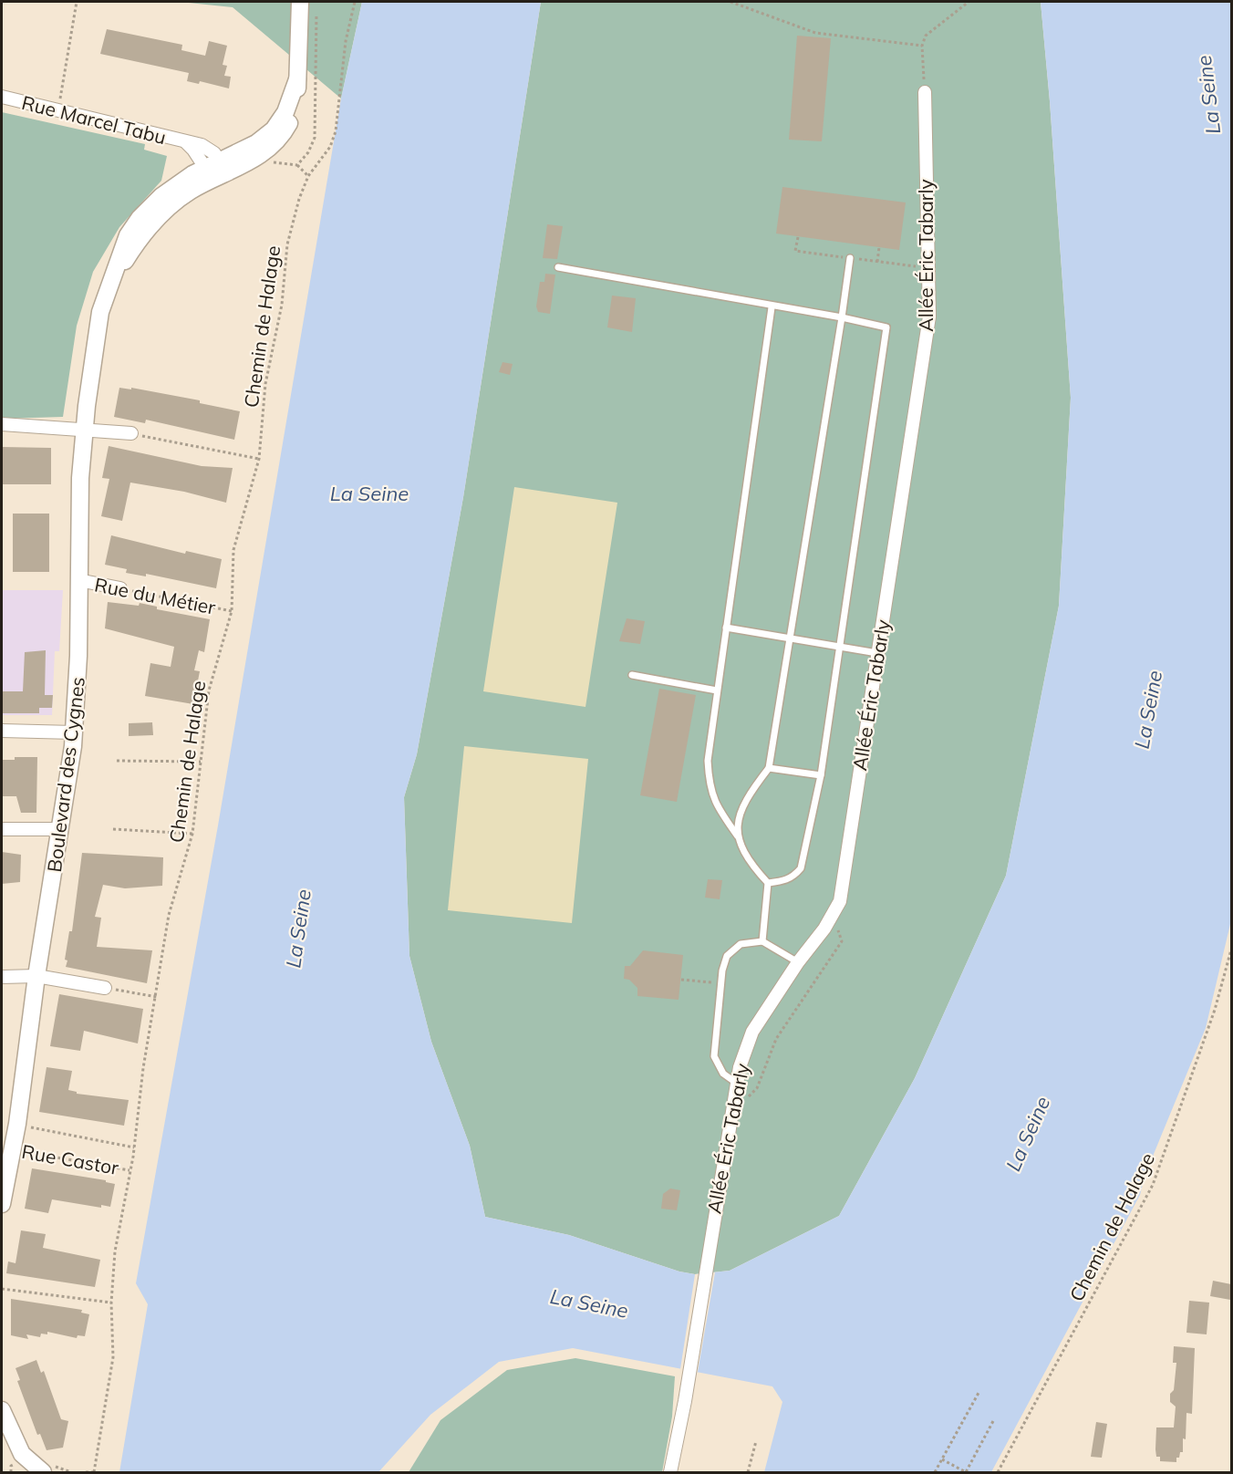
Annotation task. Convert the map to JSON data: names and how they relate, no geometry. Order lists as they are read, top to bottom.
{
  "streets": {
    "main road": ["Boulevard des Cygnes"],
    "street": ["Rue Marcel Tabu", "Allée Éric Tabarly", "Rue du Métier"],
    "path": ["Chemin de Halage", "Rue Castor"]
  },
  "crossings": [
    ["Rue Marcel Tabu", "Boulevard des Cygnes"],
    ["Chemin de Halage", "Rue du Métier"],
    ["Chemin de Halage", "Rue Castor"],
    ["Rue du Métier", "Boulevard des Cygnes"],
    ["Boulevard des Cygnes", "Rue Castor"]
  ],
  "water": ["La Seine"]
}
